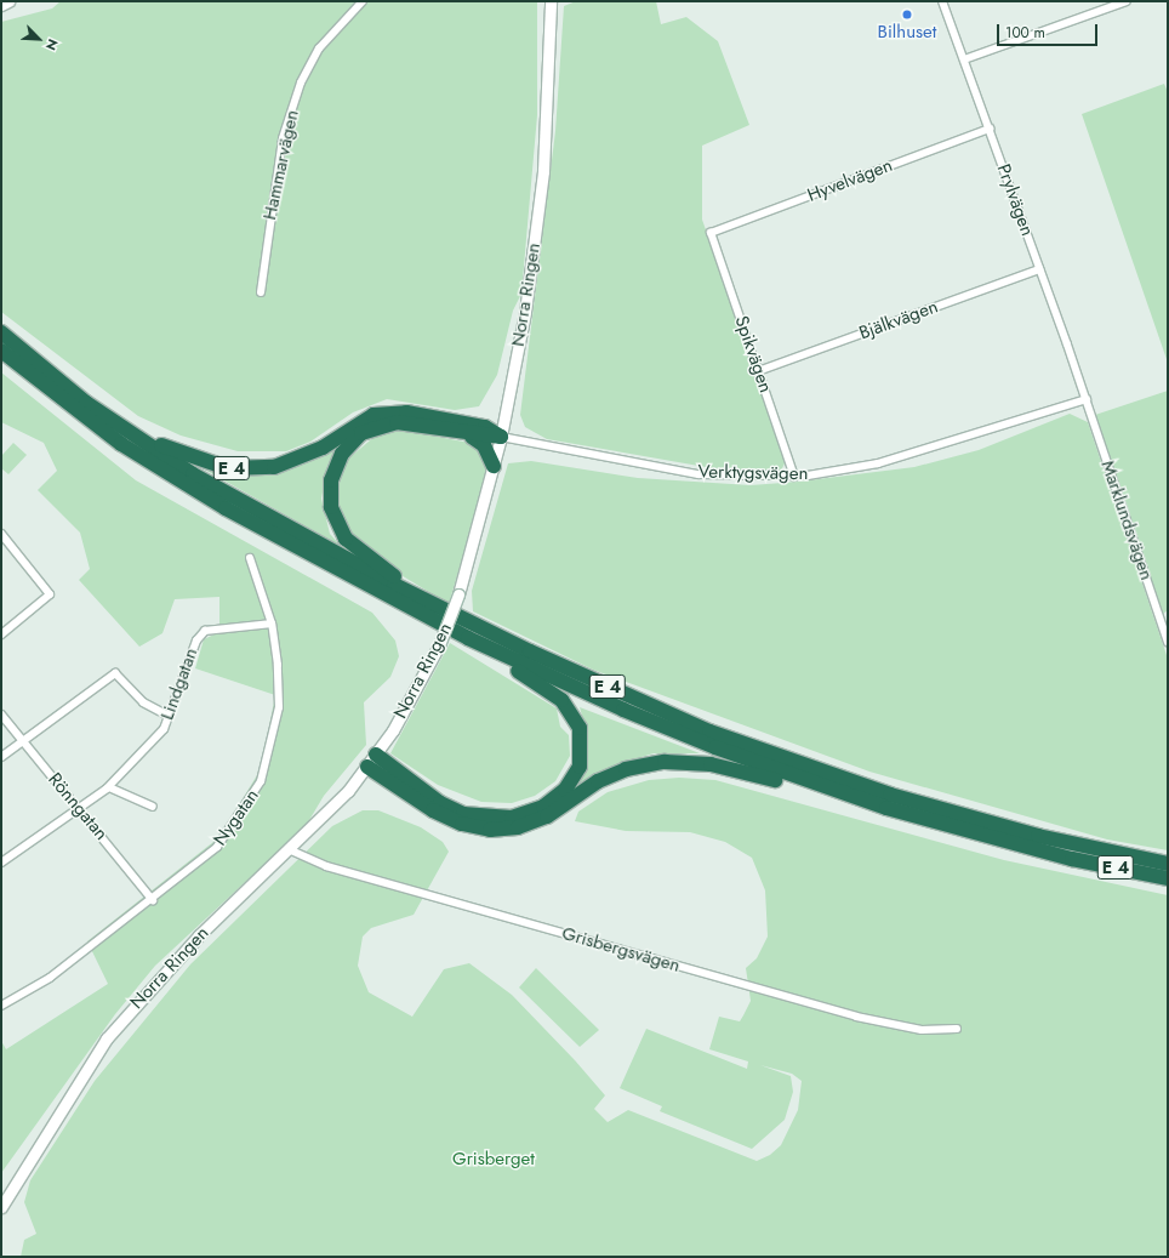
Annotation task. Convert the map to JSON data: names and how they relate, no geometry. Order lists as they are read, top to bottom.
{
  "streets": {
    "highway": ["E 4"],
    "main road": ["Norra Ringen"],
    "street": [
      "Hammarvägen",
      "Hyvelvägen",
      "Prylvägen",
      "Bjälkvägen",
      "Spikvägen",
      "Verktygsvägen",
      "Marklundsvägen",
      "Lindgatan",
      "Rönngatan",
      "Nygatan",
      "Grisbergsvägen"
    ]
  },
  "crossings": [
    ["Hyvelvägen", "Prylvägen"],
    ["Hyvelvägen", "Spikvägen"],
    ["Prylvägen", "Bjälkvägen"],
    ["Prylvägen", "Verktygsvägen"],
    ["Prylvägen", "Marklundsvägen"],
    ["Norra Ringen", "E 4"],
    ["Norra Ringen", "Verktygsvägen"],
    ["Norra Ringen", "Grisbergsvägen"],
    ["Bjälkvägen", "Spikvägen"],
    ["Spikvägen", "Verktygsvägen"],
    ["E 4", "Verktygsvägen"],
    ["Verktygsvägen", "Marklundsvägen"],
    ["Lindgatan", "Rönngatan"],
    ["Lindgatan", "Nygatan"],
    ["Rönngatan", "Nygatan"]
  ],
  "parks": ["Grisberget"],
  "places": ["Bilhuset"],
  "scale_bar": "100 m",
  "north": "bottom right"
}
